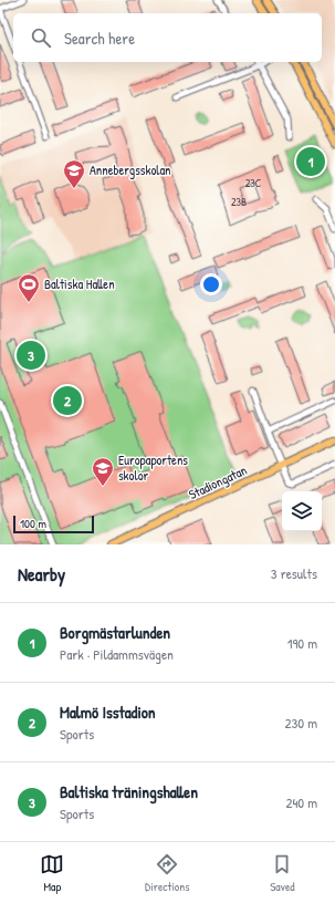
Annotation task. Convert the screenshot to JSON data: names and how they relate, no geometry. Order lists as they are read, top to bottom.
{
  "streets": {
    "main road": ["Stadiongatan"]
  },
  "places": {
    "school or university": ["Annebergsskolan", "Europaportens skolor"],
    "sports": ["Baltiska Hallen"]
  },
  "house_numbers": ["23C", "23B"],
  "scale_bar": "100 m",
  "page": {
    "search": "Search here",
    "pins": ["1", "3", "2"],
    "scale": "100 m",
    "heading": ["Nearby", "3 results"],
    "list": [
      {
        "mark": "1",
        "name": "Borgmästarlunden",
        "note": "Park · Pildammsvägen",
        "value": "190 m"
      },
      {
        "mark": "2",
        "name": "Malmö Isstadion",
        "note": "Sports",
        "value": "230 m"
      },
      {
        "mark": "3",
        "name": "Baltiska träningshallen",
        "note": "Sports",
        "value": "240 m"
      }
    ],
    "nav": ["Map", "Directions", "Saved"]
  }
}
